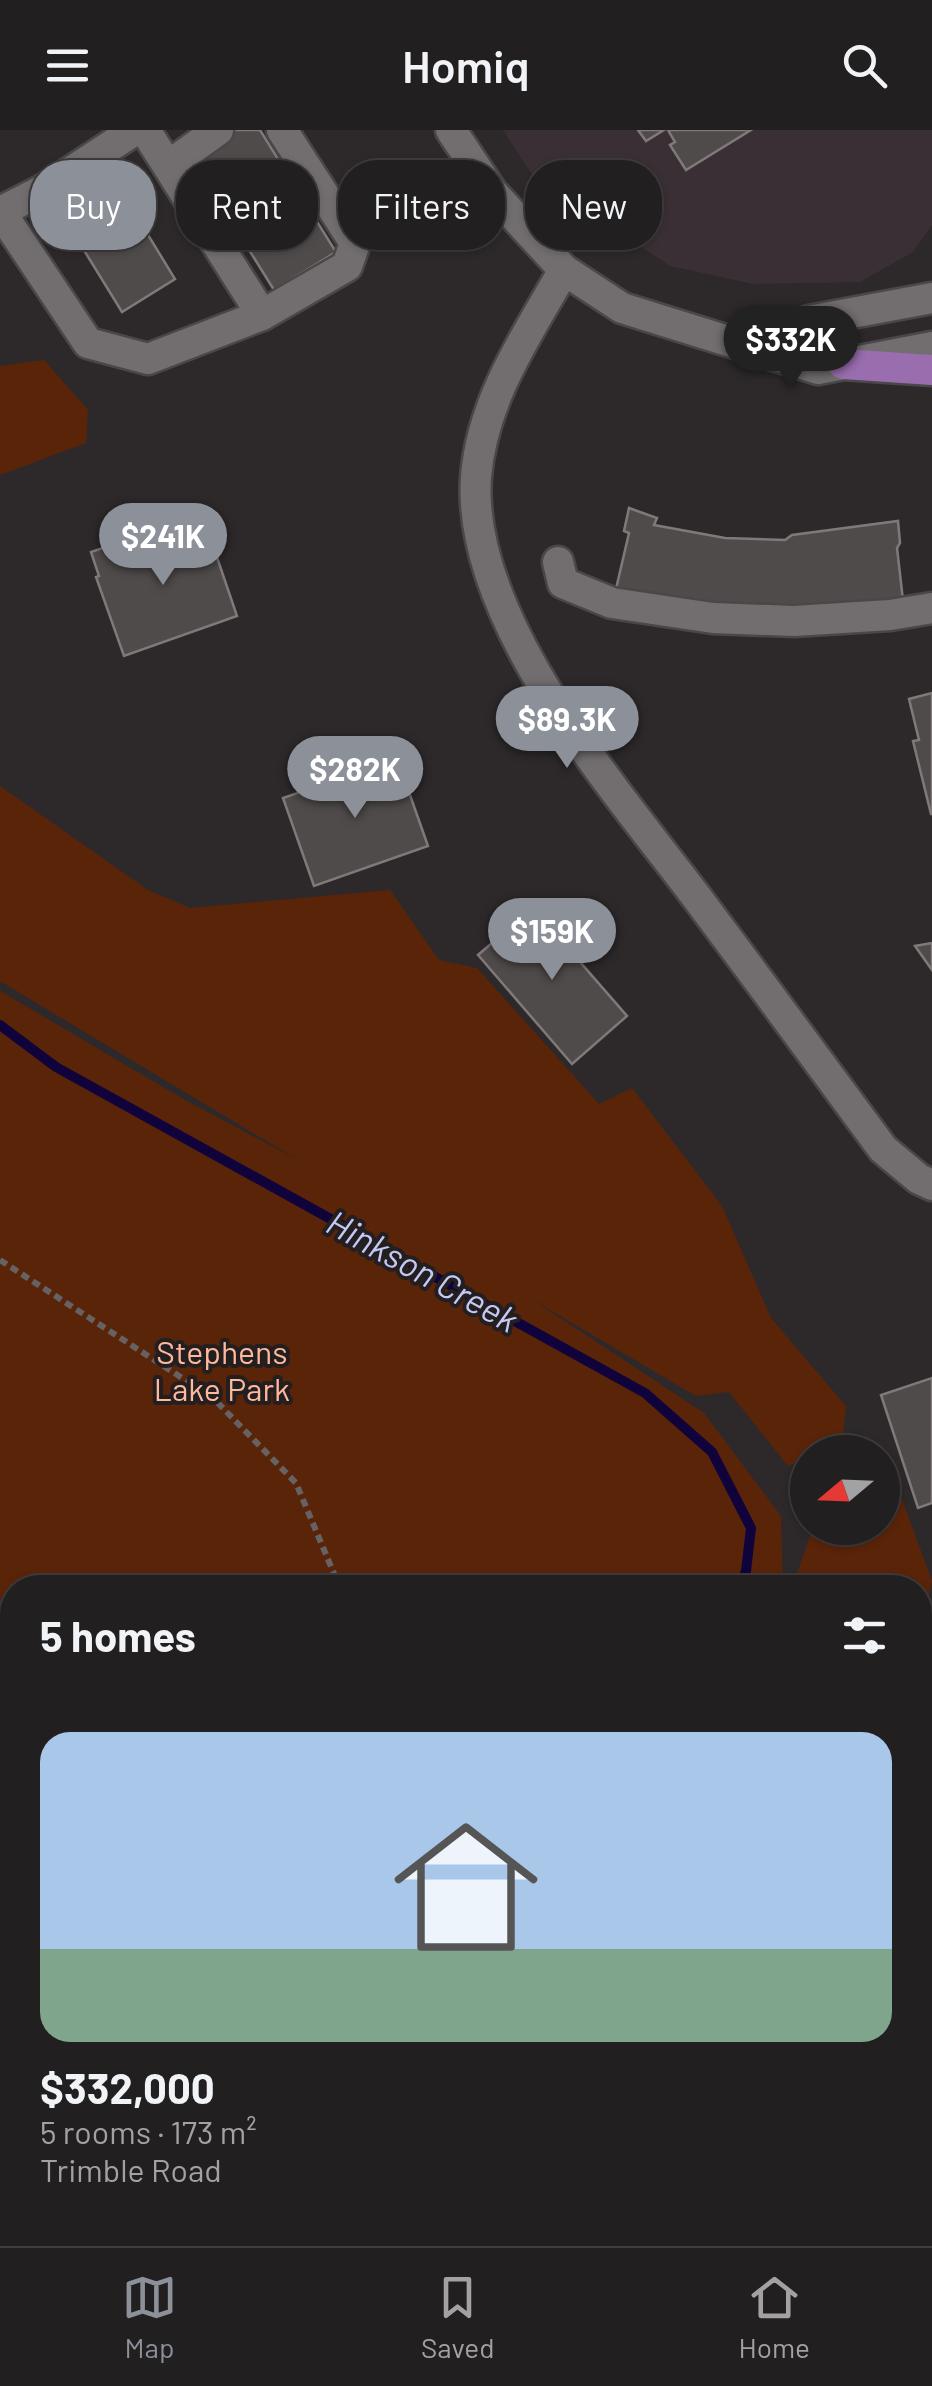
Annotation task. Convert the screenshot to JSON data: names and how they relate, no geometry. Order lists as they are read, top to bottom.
{
  "water": ["Hinkson Creek"],
  "parks": ["Stephens Lake Park"],
  "north": "left",
  "page": {
    "header": "Homiq",
    "chip": [
      "Buy",
      "Rent",
      "Filters",
      "New"
    ],
    "price": [
      "$332K",
      "$241K",
      "$89.3K",
      "$282K",
      "$159K"
    ],
    "heading": "5 homes",
    "list": [
      {
        "name": "$332,000",
        "note": "5 rooms · 173 m² · Trimble Road"
      }
    ],
    "tabs": ["Map", "Saved", "Home"]
  }
}
